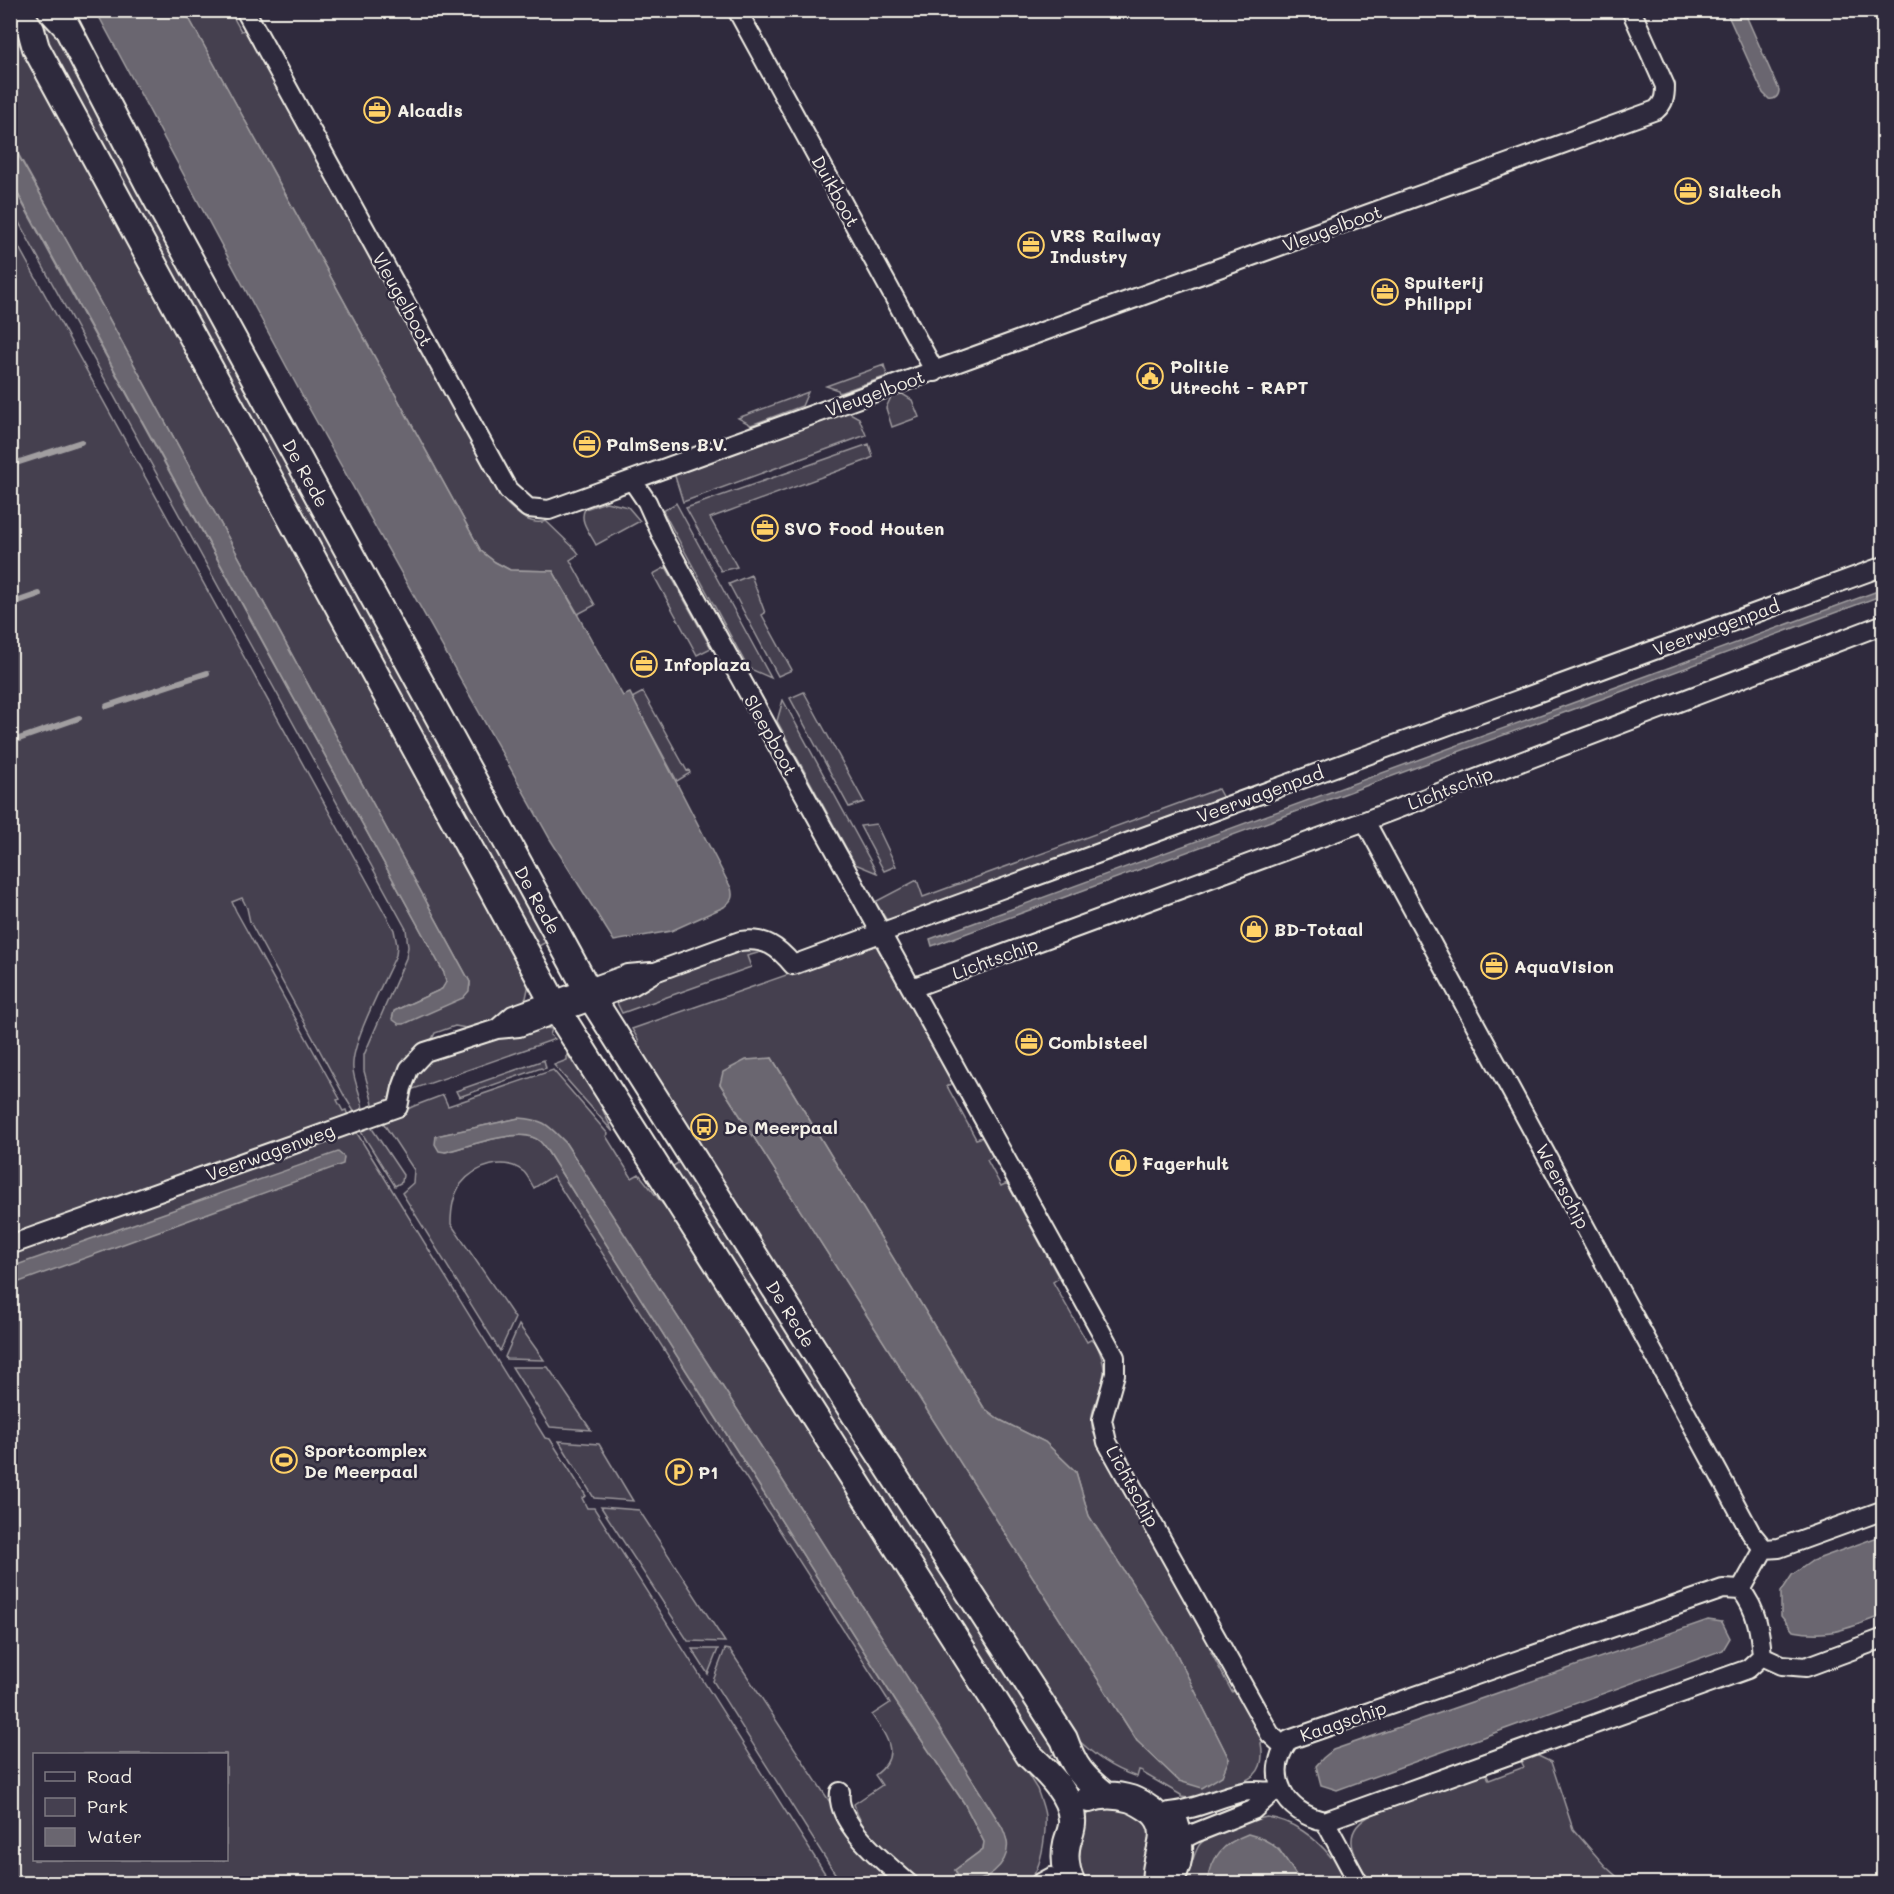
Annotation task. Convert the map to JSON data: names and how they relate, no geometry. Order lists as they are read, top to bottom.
{
  "streets": {
    "main road": ["De Rede"],
    "street": [
      "Duikboot",
      "Vleugelboot",
      "Veerwagenpad",
      "Sleepboot",
      "Lichtschip",
      "Veerwagenweg",
      "Weerschip",
      "Kaagschip"
    ]
  },
  "crossings": [
    ["Duikboot", "Vleugelboot"],
    ["Vleugelboot", "Sleepboot"],
    ["De Rede", "Veerwagenpad"],
    ["De Rede", "Veerwagenweg"],
    ["Veerwagenpad", "Sleepboot"],
    ["Veerwagenpad", "Veerwagenweg"],
    ["Sleepboot", "Lichtschip"],
    ["Lichtschip", "Weerschip"],
    ["Lichtschip", "Kaagschip"]
  ],
  "places": {
    "office": [
      "Alcadis",
      "Sialtech",
      "VRS Railway Industry",
      "Spuiterij Philippi",
      "PalmSens B.V.",
      "SVO Food Houten",
      "Infoplaza",
      "AquaVision",
      "Combisteel"
    ],
    "public building": ["Politie Utrecht - RAPT"],
    "shop": ["BD-Totaal", "Fagerhult"],
    "bus stop": ["De Meerpaal"],
    "sports": ["Sportcomplex De Meerpaal"],
    "parking": ["P1"]
  },
  "legend": ["Road", "Park", "Water"]
}
